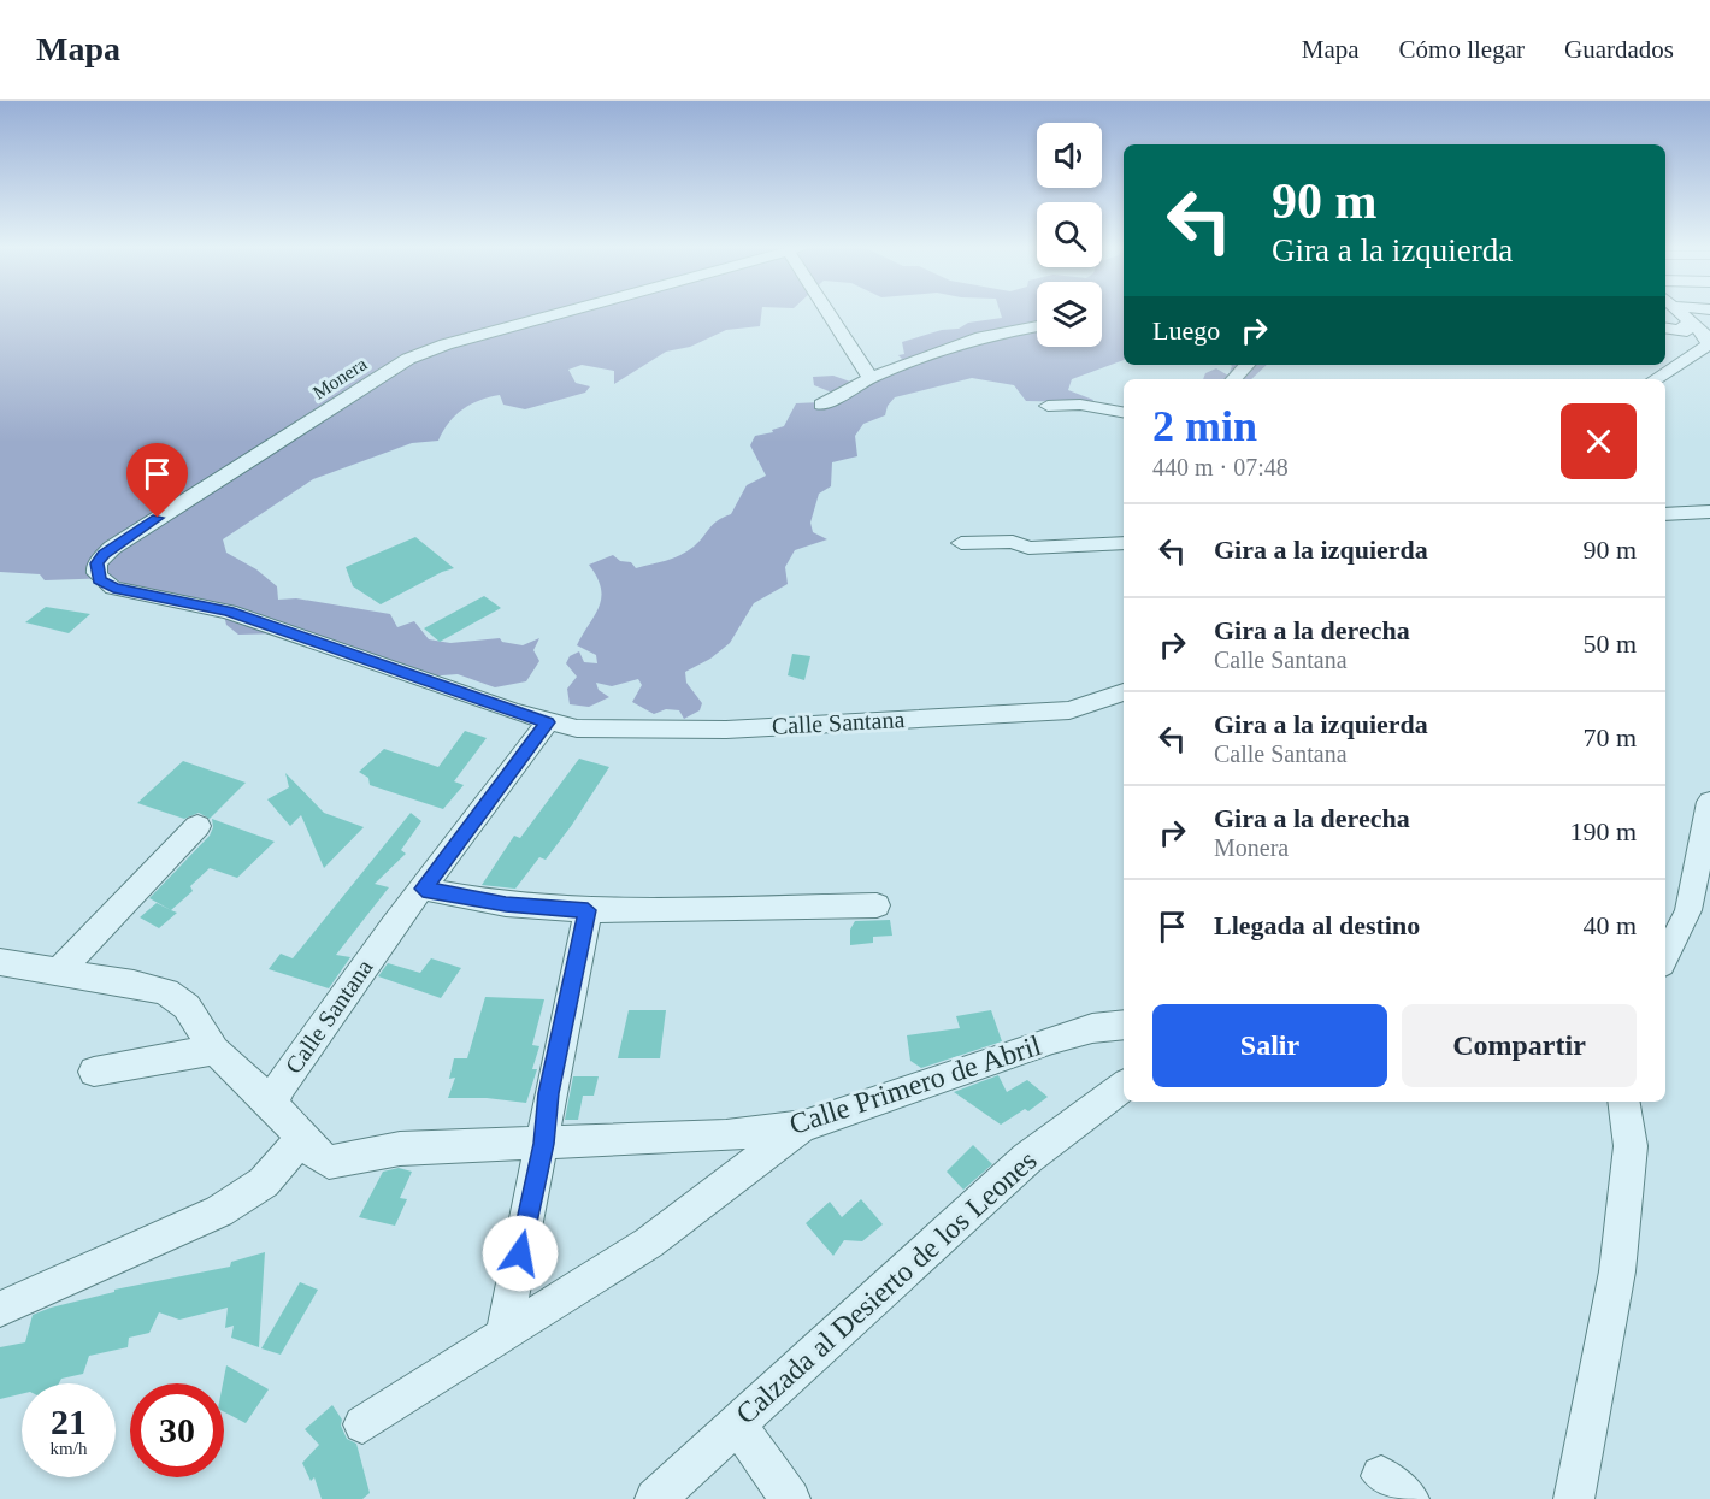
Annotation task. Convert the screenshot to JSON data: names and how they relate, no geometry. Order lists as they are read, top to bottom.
{
  "streets": {
    "street": [
      "Monera",
      "Calle Santana",
      "Calle Primero de Abril",
      "Calzada al Desierto de los Leones"
    ]
  },
  "crossings": [
    ["Monera", "Calle Santana"],
    ["Calle Santana", "Calle Primero de Abril"]
  ],
  "page": {
    "header": "Mapa",
    "nav": ["Mapa", "Cómo llegar", "Guardados"],
    "turn": ["90 m", "Gira a la izquierda"],
    "then": "Luego",
    "heading": ["2 min", "440 m · 07:48"],
    "list": [
      {
        "name": "Gira a la izquierda",
        "value": "90 m"
      },
      {
        "name": "Gira a la derecha",
        "note": "Calle Santana",
        "value": "50 m"
      },
      {
        "name": "Gira a la izquierda",
        "note": "Calle Santana",
        "value": "70 m"
      },
      {
        "name": "Gira a la derecha",
        "note": "Monera",
        "value": "190 m"
      },
      {
        "name": "Llegada al destino",
        "value": "40 m"
      }
    ],
    "buttons": ["Salir", "Compartir"],
    "speed": "21 km/h",
    "limit": "30"
  }
}
